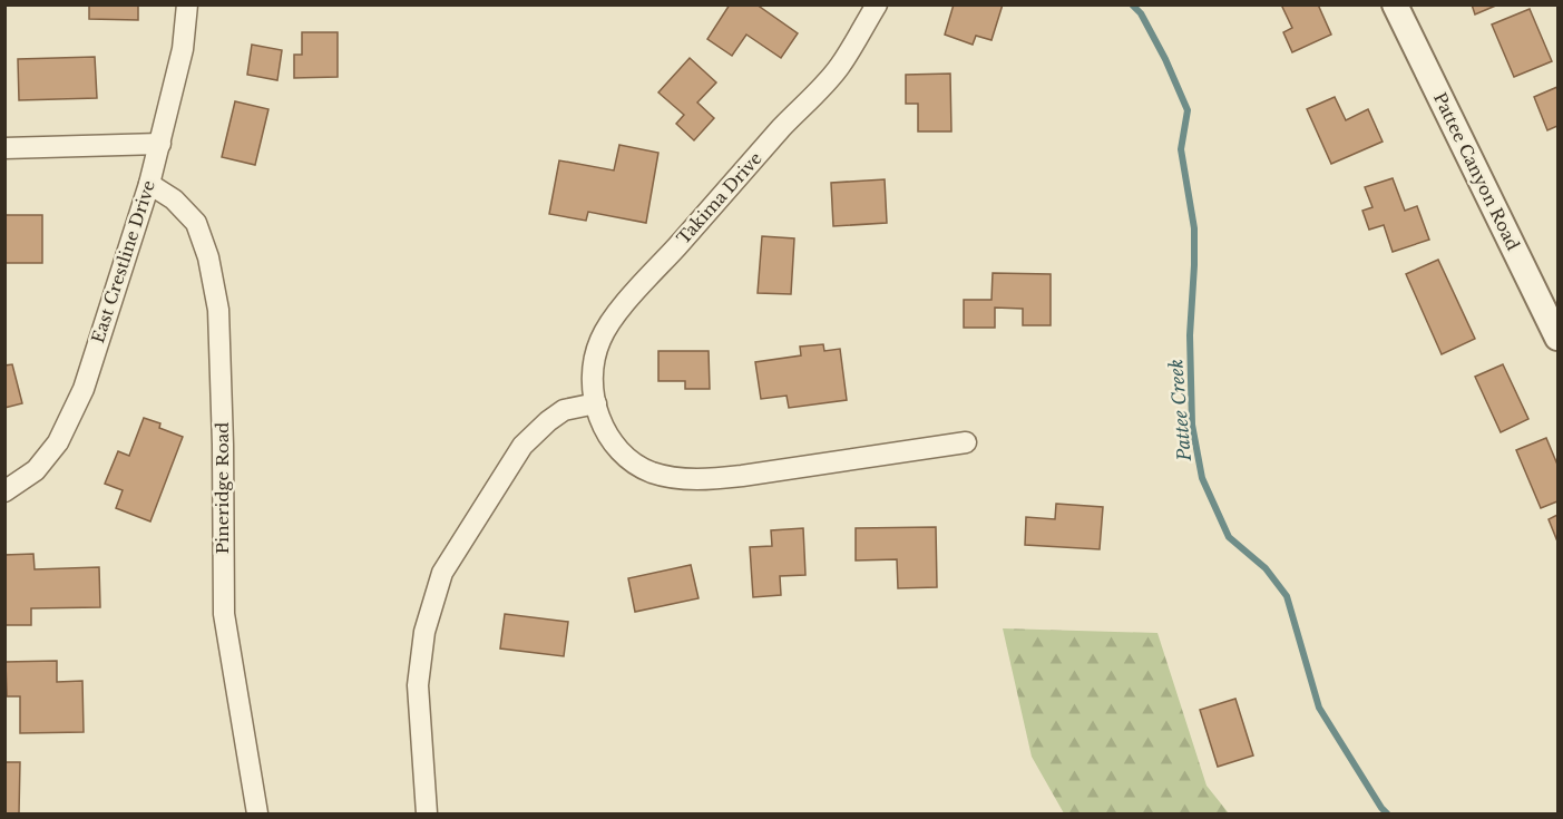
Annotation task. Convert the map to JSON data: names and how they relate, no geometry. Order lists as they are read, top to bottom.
{
  "streets": {
    "street": [
      "Pattee Canyon Road",
      "Takima Drive",
      "East Crestline Drive",
      "Pineridge Road"
    ]
  },
  "crossings": [
    ["East Crestline Drive", "Pineridge Road"]
  ],
  "water": ["Pattee Creek"]
}
